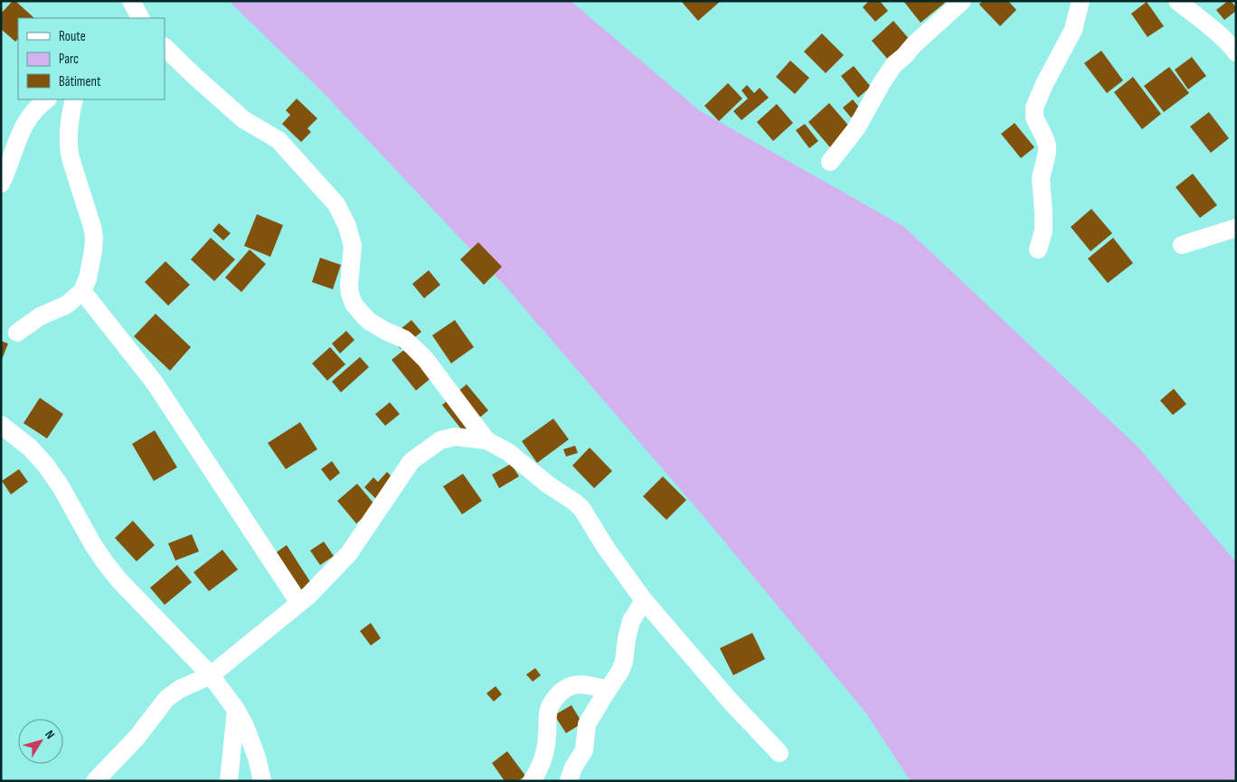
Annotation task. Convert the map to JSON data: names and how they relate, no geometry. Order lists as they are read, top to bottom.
{
  "legend": ["Route", "Parc", "Bâtiment"],
  "north": "top right"
}
